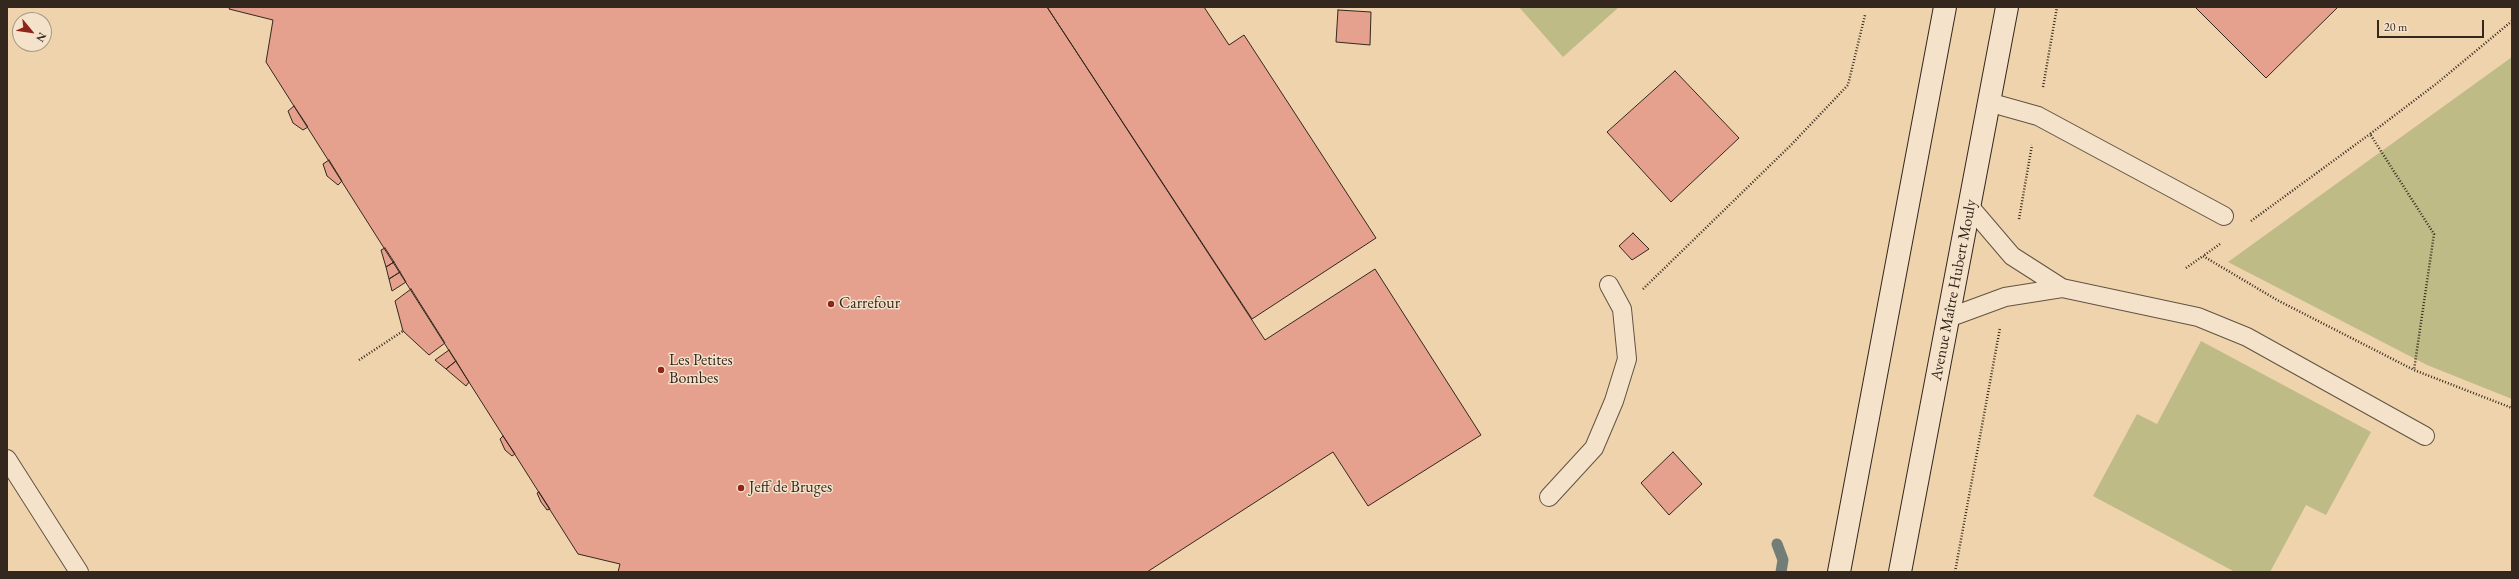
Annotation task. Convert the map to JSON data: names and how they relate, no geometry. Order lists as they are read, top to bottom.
{
  "streets": {
    "main road": ["Avenue Maître Hubert Mouly"]
  },
  "places": ["Carrefour", "Les Petites Bombes", "Jeff de Bruges"],
  "scale_bar": "20 m",
  "north": "bottom right"
}
